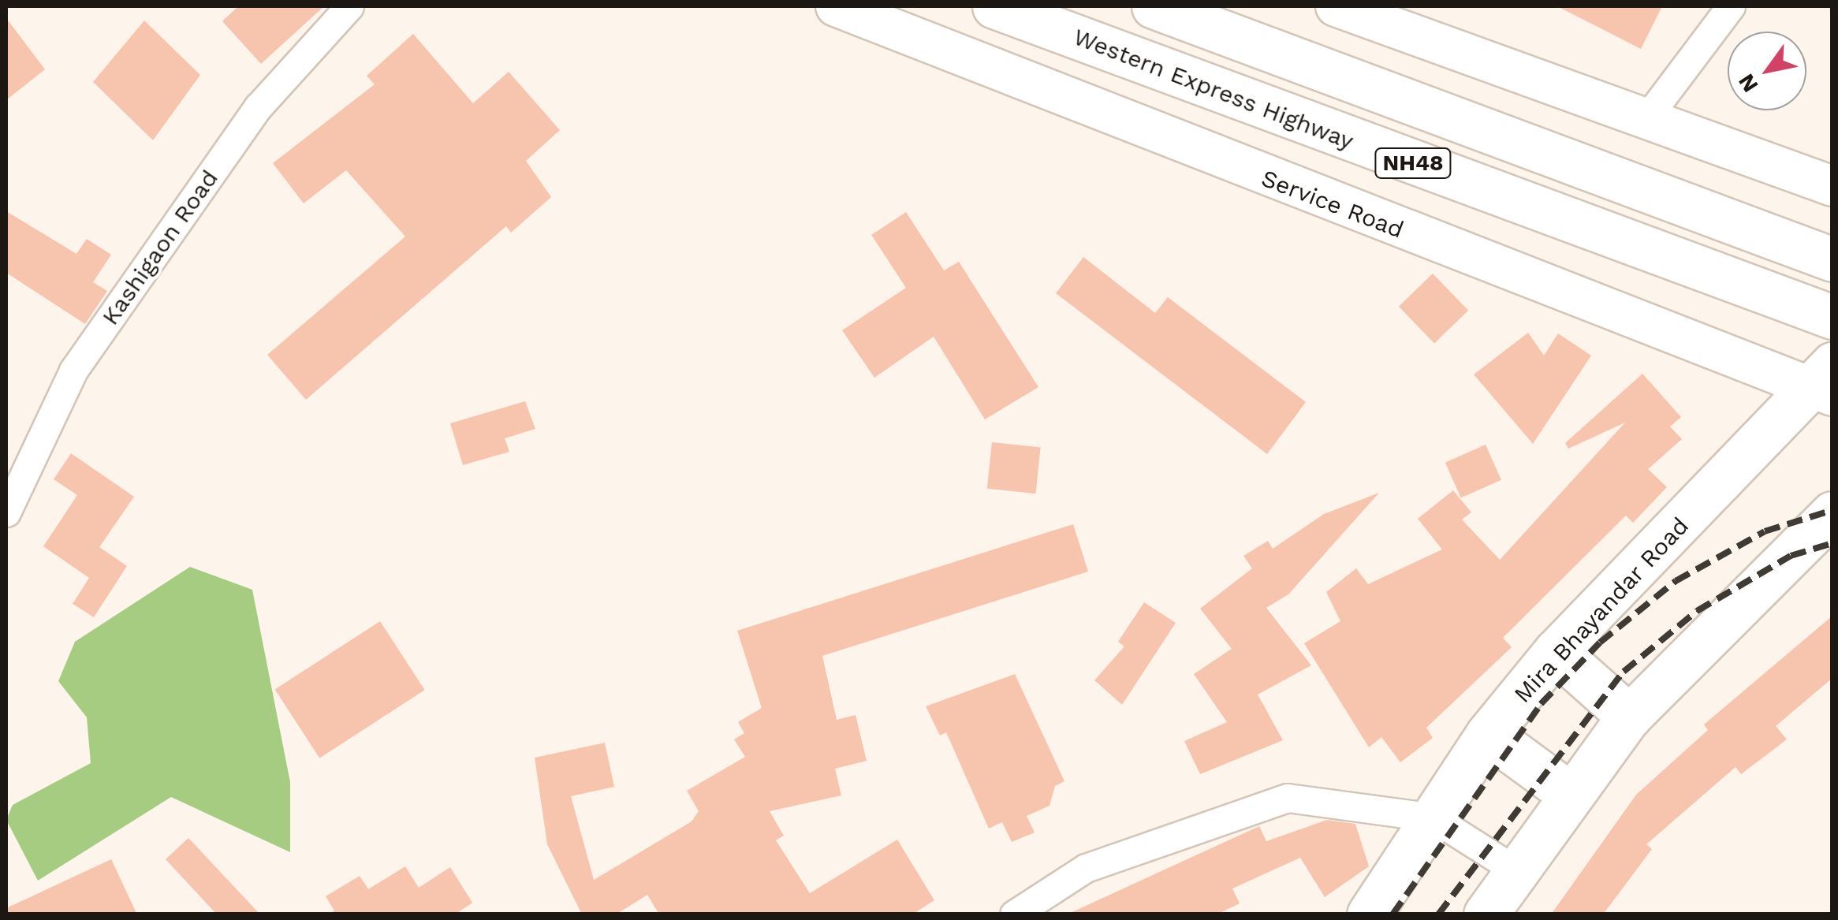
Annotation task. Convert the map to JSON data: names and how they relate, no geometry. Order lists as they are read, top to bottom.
{
  "streets": {
    "main road": [
      "Western Express Highway",
      "NH48",
      "Service Road",
      "Mira Bhayandar Road"
    ],
    "street": ["Kashigaon Road"]
  },
  "crossings": [
    ["Service Road", "Mira Bhayandar Road"]
  ],
  "north": "bottom left"
}
